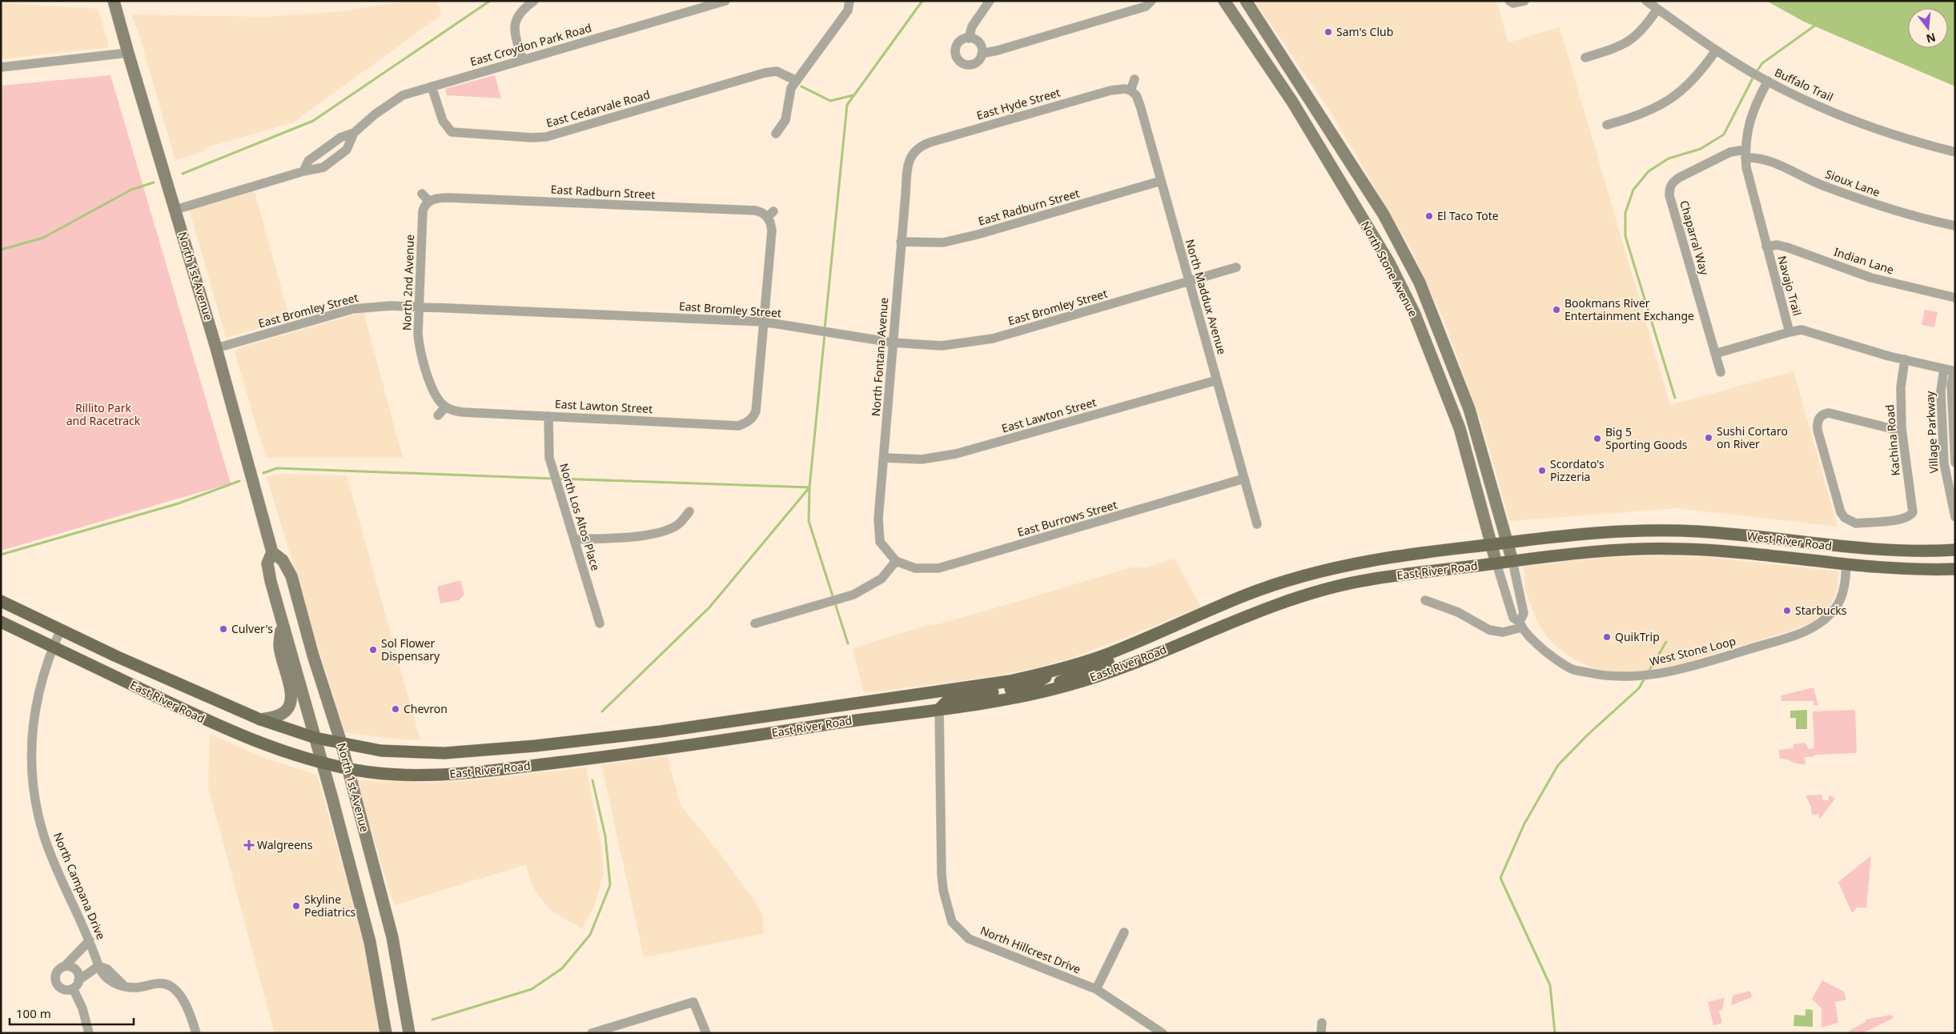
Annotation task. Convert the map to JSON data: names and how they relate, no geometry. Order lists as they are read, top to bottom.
{
  "streets": {
    "main road": [
      "North Stone Avenue",
      "North 1st Avenue",
      "West River Road",
      "East River Road"
    ],
    "street": [
      "East Croydon Park Road",
      "Buffalo Trail",
      "East Hyde Street",
      "East Cedarvale Road",
      "Sioux Lane",
      "East Radburn Street",
      "Chaparral Way",
      "Indian Lane",
      "North 2nd Avenue",
      "Navajo Trail",
      "North Maddux Avenue",
      "East Bromley Street",
      "North Fontana Avenue",
      "East Lawton Street",
      "Village Parkway",
      "Kachina Road",
      "North Los Altos Place",
      "East Burrows Street",
      "West Stone Loop",
      "North Campana Drive",
      "North Hillcrest Drive"
    ]
  },
  "crossings": [
    ["East Croydon Park Road", "East Cedarvale Road"],
    ["East Croydon Park Road", "North 1st Avenue"],
    ["Buffalo Trail", "Navajo Trail"],
    ["East Hyde Street", "North Maddux Avenue"],
    ["East Hyde Street", "North Fontana Avenue"],
    ["Sioux Lane", "Chaparral Way"],
    ["Sioux Lane", "Navajo Trail"],
    ["East Radburn Street", "North 2nd Avenue"],
    ["East Radburn Street", "North Maddux Avenue"],
    ["East Radburn Street", "East Bromley Street"],
    ["East Radburn Street", "North Fontana Avenue"],
    ["East Radburn Street", "East Lawton Street"],
    ["Chaparral Way", "Navajo Trail"],
    ["Indian Lane", "Navajo Trail"],
    ["North Stone Avenue", "East River Road"],
    ["North Stone Avenue", "West Stone Loop"],
    ["North 1st Avenue", "East Bromley Street"],
    ["North 1st Avenue", "East River Road"],
    ["North 2nd Avenue", "East Bromley Street"],
    ["North 2nd Avenue", "East Lawton Street"],
    ["Navajo Trail", "Village Parkway"],
    ["Navajo Trail", "Kachina Road"],
    ["North Maddux Avenue", "East Bromley Street"],
    ["North Maddux Avenue", "East Lawton Street"],
    ["North Maddux Avenue", "East Burrows Street"],
    ["East Bromley Street", "North Fontana Avenue"],
    ["East Bromley Street", "East Lawton Street"],
    ["North Fontana Avenue", "East Lawton Street"],
    ["North Fontana Avenue", "East Burrows Street"],
    ["East Lawton Street", "North Los Altos Place"],
    ["West River Road", "East River Road"],
    ["West River Road", "West Stone Loop"],
    ["East River Road", "West Stone Loop"],
    ["East River Road", "North Campana Drive"],
    ["East River Road", "North Hillcrest Drive"]
  ],
  "parks": ["Rillito Park and Racetrack"],
  "places": {
    "other": [
      "Sam's Club",
      "El Taco Tote",
      "Bookmans River Entertainment Exchange",
      "Sushi Cortaro on River",
      "Big 5 Sporting Goods",
      "Scordato's Pizzeria",
      "Starbucks",
      "Culver's",
      "QuikTrip",
      "Sol Flower Dispensary",
      "Chevron",
      "Skyline Pediatrics"
    ],
    "health": ["Walgreens"]
  },
  "scale_bar": "100 m",
  "north": "bottom"
}
